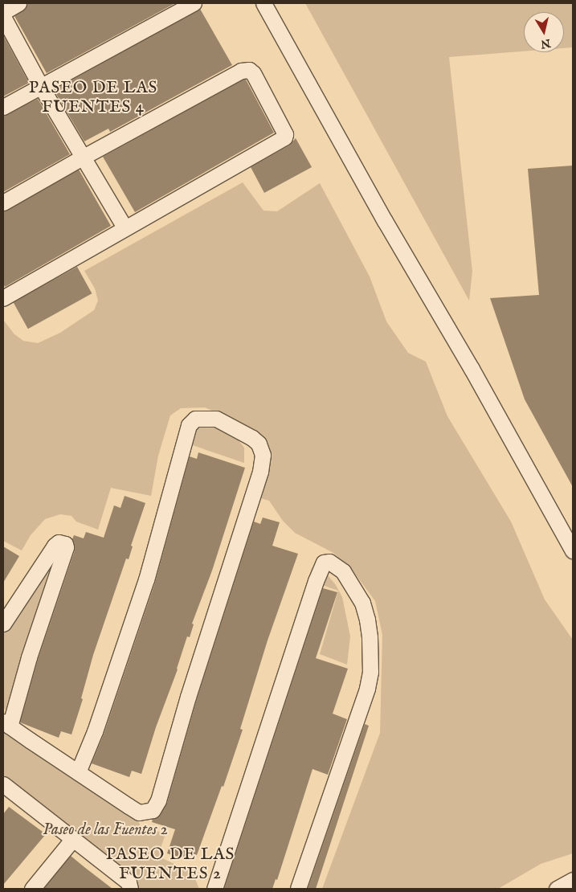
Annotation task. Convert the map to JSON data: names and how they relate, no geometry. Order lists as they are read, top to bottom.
{
  "districts": ["PASEO DE LAS FUENTES 4", "PASEO DE LAS FUENTES 2"],
  "parks": ["Paseo de las Fuentes 2"],
  "north": "bottom"
}
